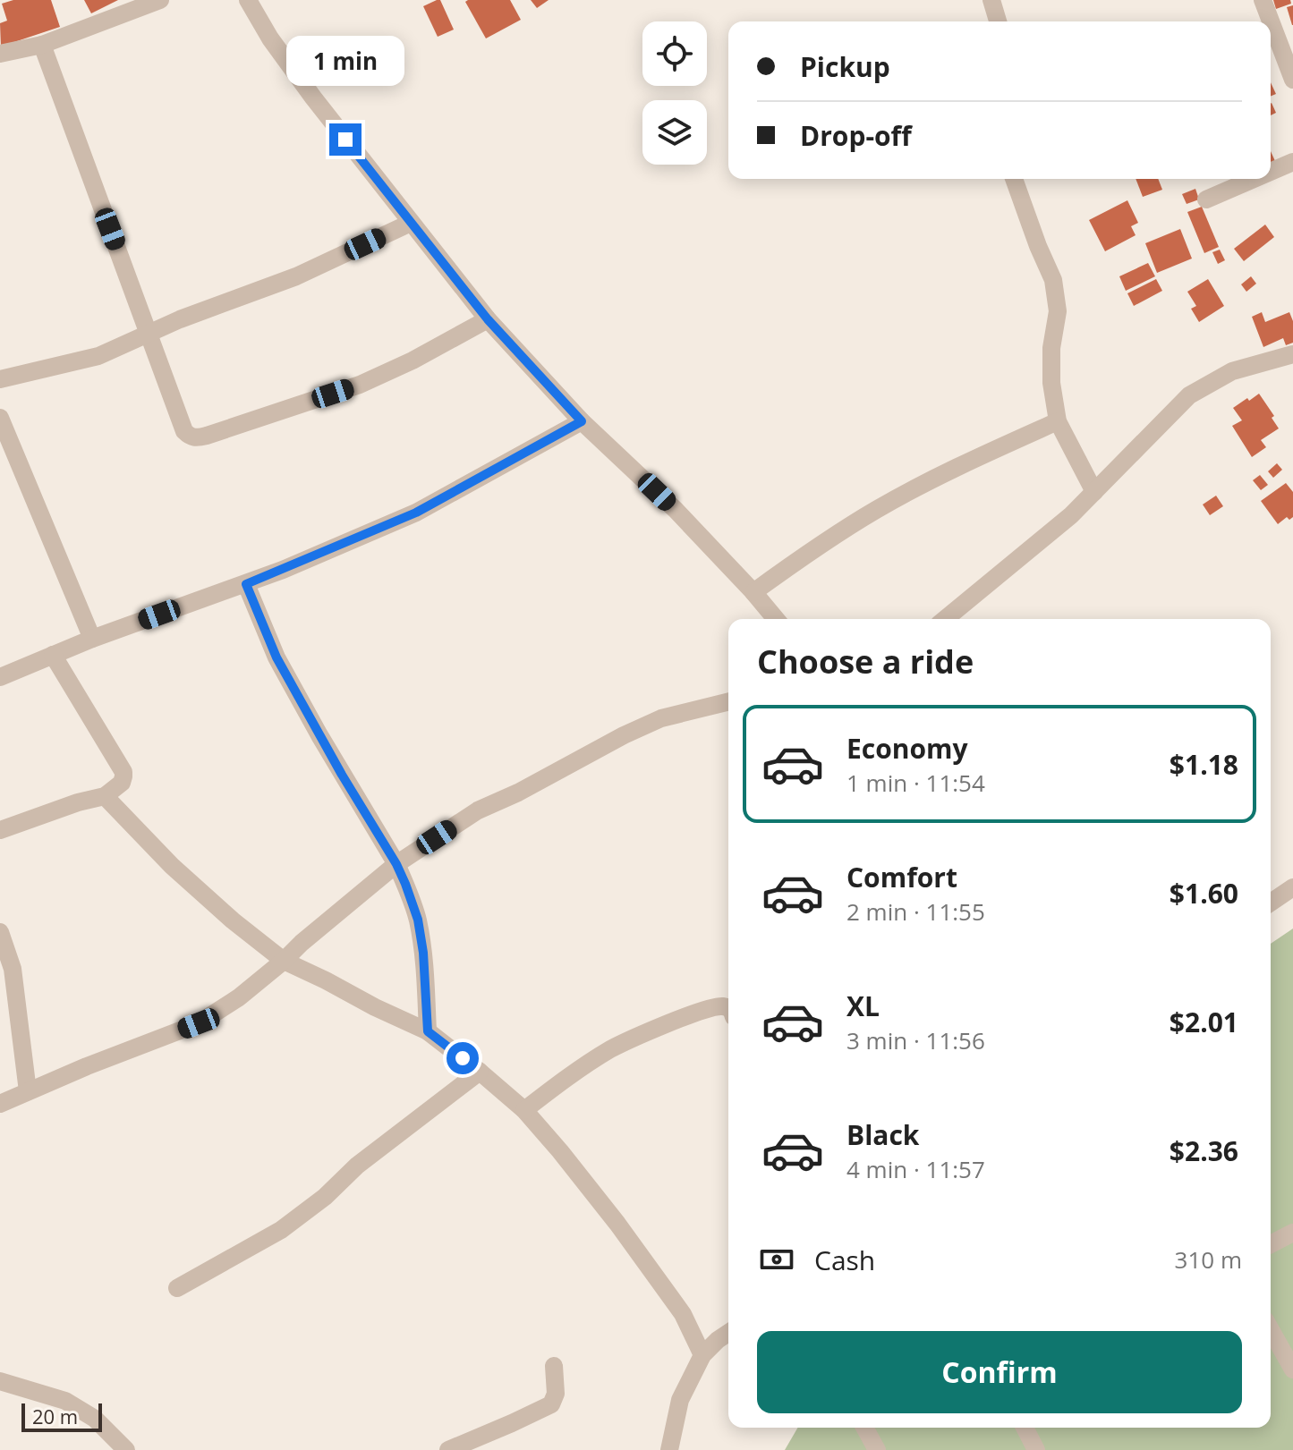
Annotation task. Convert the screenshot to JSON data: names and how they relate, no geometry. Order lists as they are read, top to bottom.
{
  "scale_bar": "20 m",
  "page": {
    "banner": ["Pickup", "Drop-off"],
    "bubble": "1 min",
    "heading": "Choose a ride",
    "list": [
      {
        "name": "Economy",
        "note": "1 min · 11:54",
        "value": "$1.18"
      },
      {
        "name": "Comfort",
        "note": "2 min · 11:55",
        "value": "$1.60"
      },
      {
        "name": "XL",
        "note": "3 min · 11:56",
        "value": "$2.01"
      },
      {
        "name": "Black",
        "note": "4 min · 11:57",
        "value": "$2.36"
      }
    ],
    "pay": ["Cash", "310 m"],
    "buttons": "Confirm",
    "scale": "20 m"
  }
}
